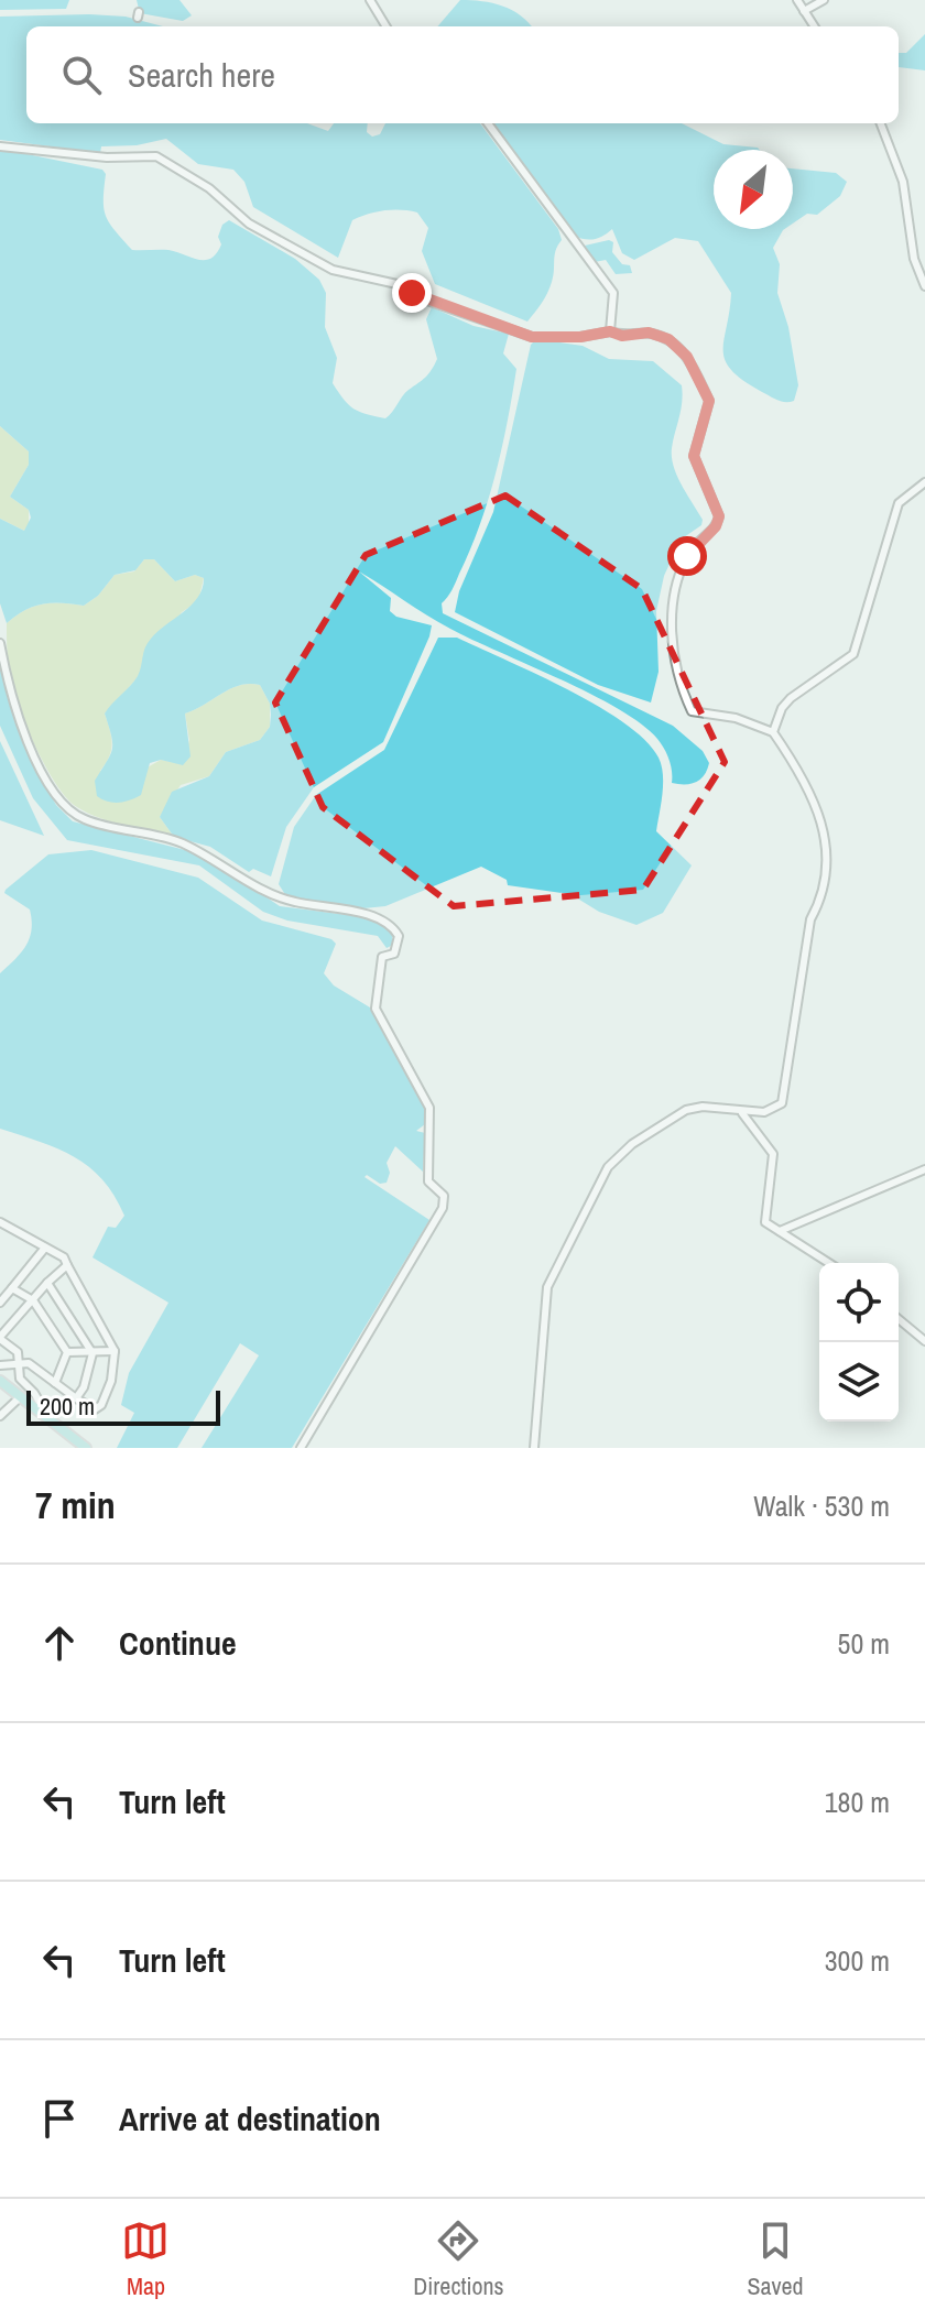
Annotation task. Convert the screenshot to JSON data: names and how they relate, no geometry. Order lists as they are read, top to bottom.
{
  "scale_bar": "200 m",
  "north": "bottom left",
  "page": {
    "search": "Search here",
    "scale": "200 m",
    "heading": ["7 min", "Walk · 530 m"],
    "list": [
      ["Continue", "50 m"],
      ["Turn left", "180 m"],
      ["Turn left", "300 m"],
      "Arrive at destination"
    ],
    "nav": ["Map", "Directions", "Saved"]
  }
}
